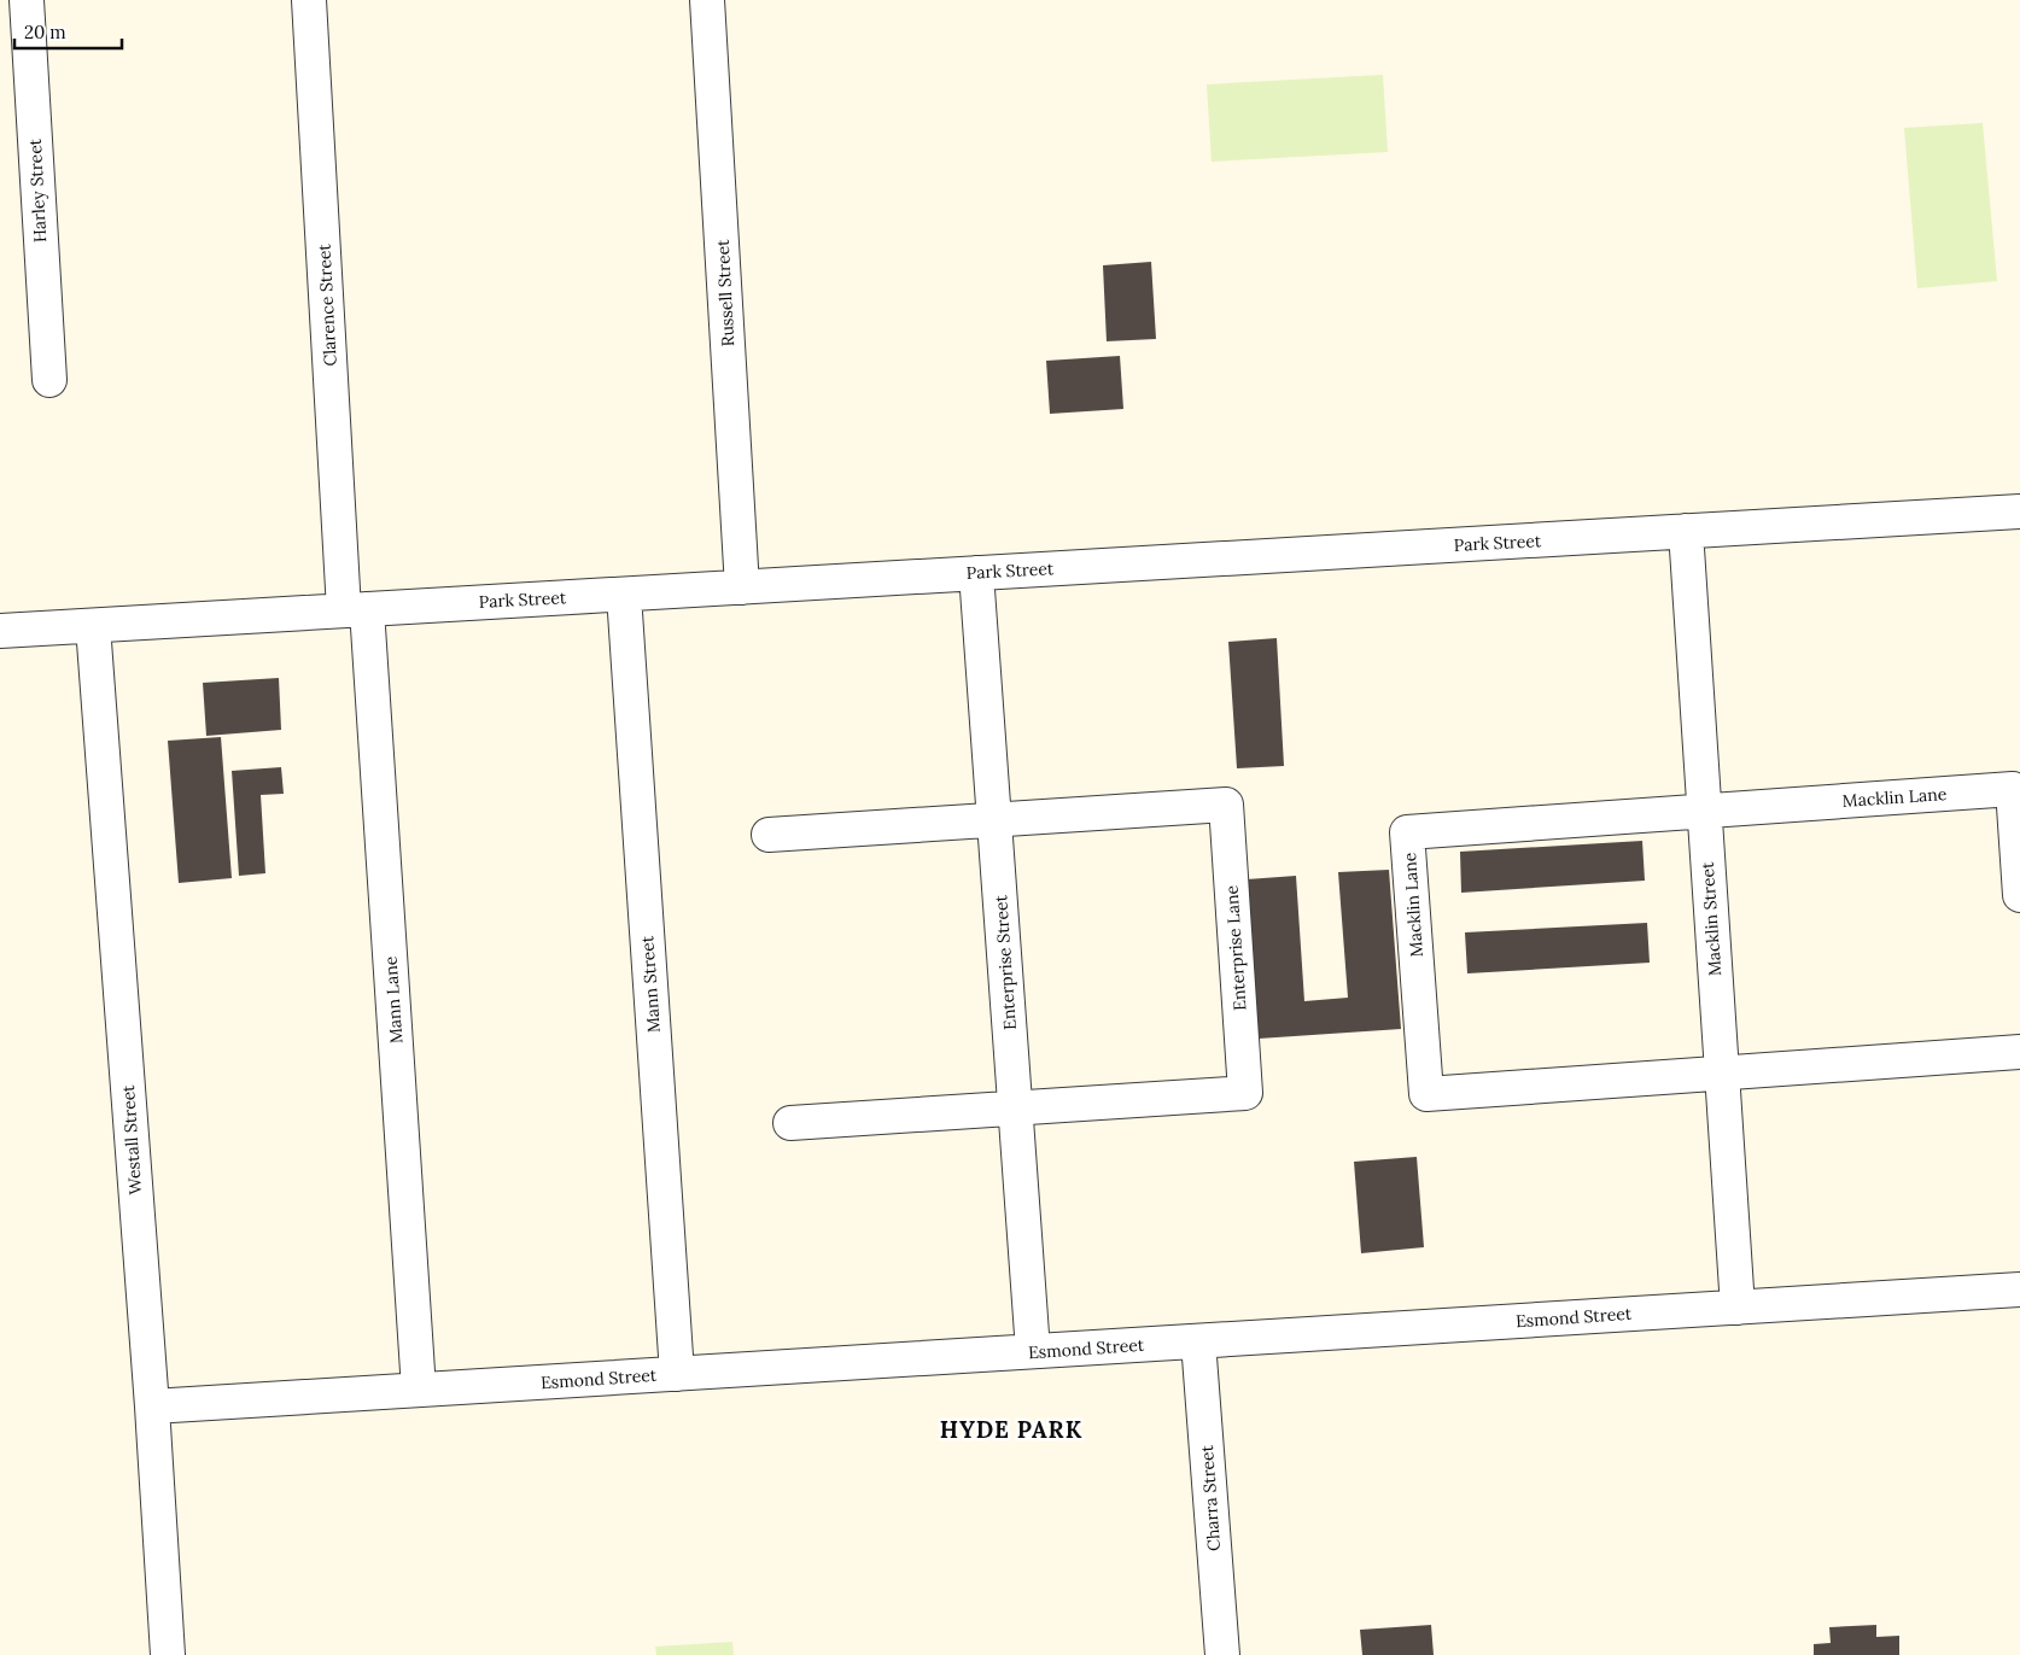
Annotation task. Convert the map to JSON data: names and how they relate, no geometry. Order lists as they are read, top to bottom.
{
  "streets": {
    "street": [
      "Harley Street",
      "Russell Street",
      "Clarence Street",
      "Park Street",
      "Macklin Lane",
      "Macklin Street",
      "Enterprise Lane",
      "Enterprise Street",
      "Mann Street",
      "Mann Lane",
      "Westall Street",
      "Esmond Street",
      "Charra Street"
    ]
  },
  "crossings": [
    ["Russell Street", "Park Street"],
    ["Clarence Street", "Park Street"],
    ["Clarence Street", "Mann Lane"],
    ["Park Street", "Macklin Street"],
    ["Park Street", "Enterprise Street"],
    ["Park Street", "Mann Street"],
    ["Park Street", "Mann Lane"],
    ["Park Street", "Westall Street"],
    ["Macklin Lane", "Macklin Street"],
    ["Macklin Street", "Esmond Street"],
    ["Enterprise Lane", "Enterprise Street"],
    ["Enterprise Street", "Esmond Street"],
    ["Mann Street", "Esmond Street"],
    ["Mann Lane", "Esmond Street"],
    ["Westall Street", "Esmond Street"],
    ["Esmond Street", "Charra Street"]
  ],
  "districts": ["HYDE PARK"],
  "scale_bar": "20 m"
}
